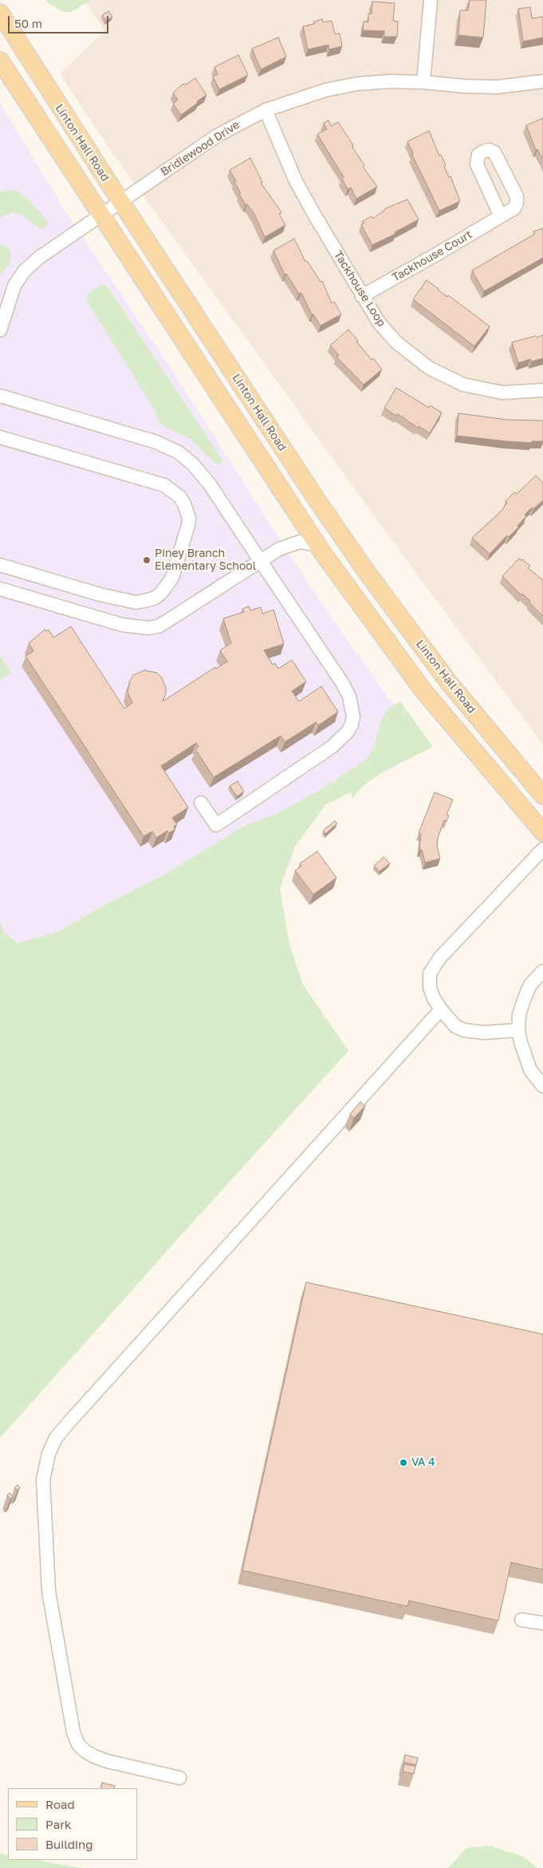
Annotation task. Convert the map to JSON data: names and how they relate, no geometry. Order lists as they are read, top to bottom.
{
  "streets": {
    "main road": ["Linton Hall Road"],
    "street": ["Bridlewood Drive", "Tackhouse Court", "Tackhouse Loop"]
  },
  "crossings": [
    ["Linton Hall Road", "Bridlewood Drive"],
    ["Bridlewood Drive", "Tackhouse Loop"],
    ["Tackhouse Court", "Tackhouse Loop"]
  ],
  "places": ["Piney Branch Elementary School", "VA 4"],
  "legend": ["Road", "Park", "Building"],
  "scale_bar": "50 m"
}
